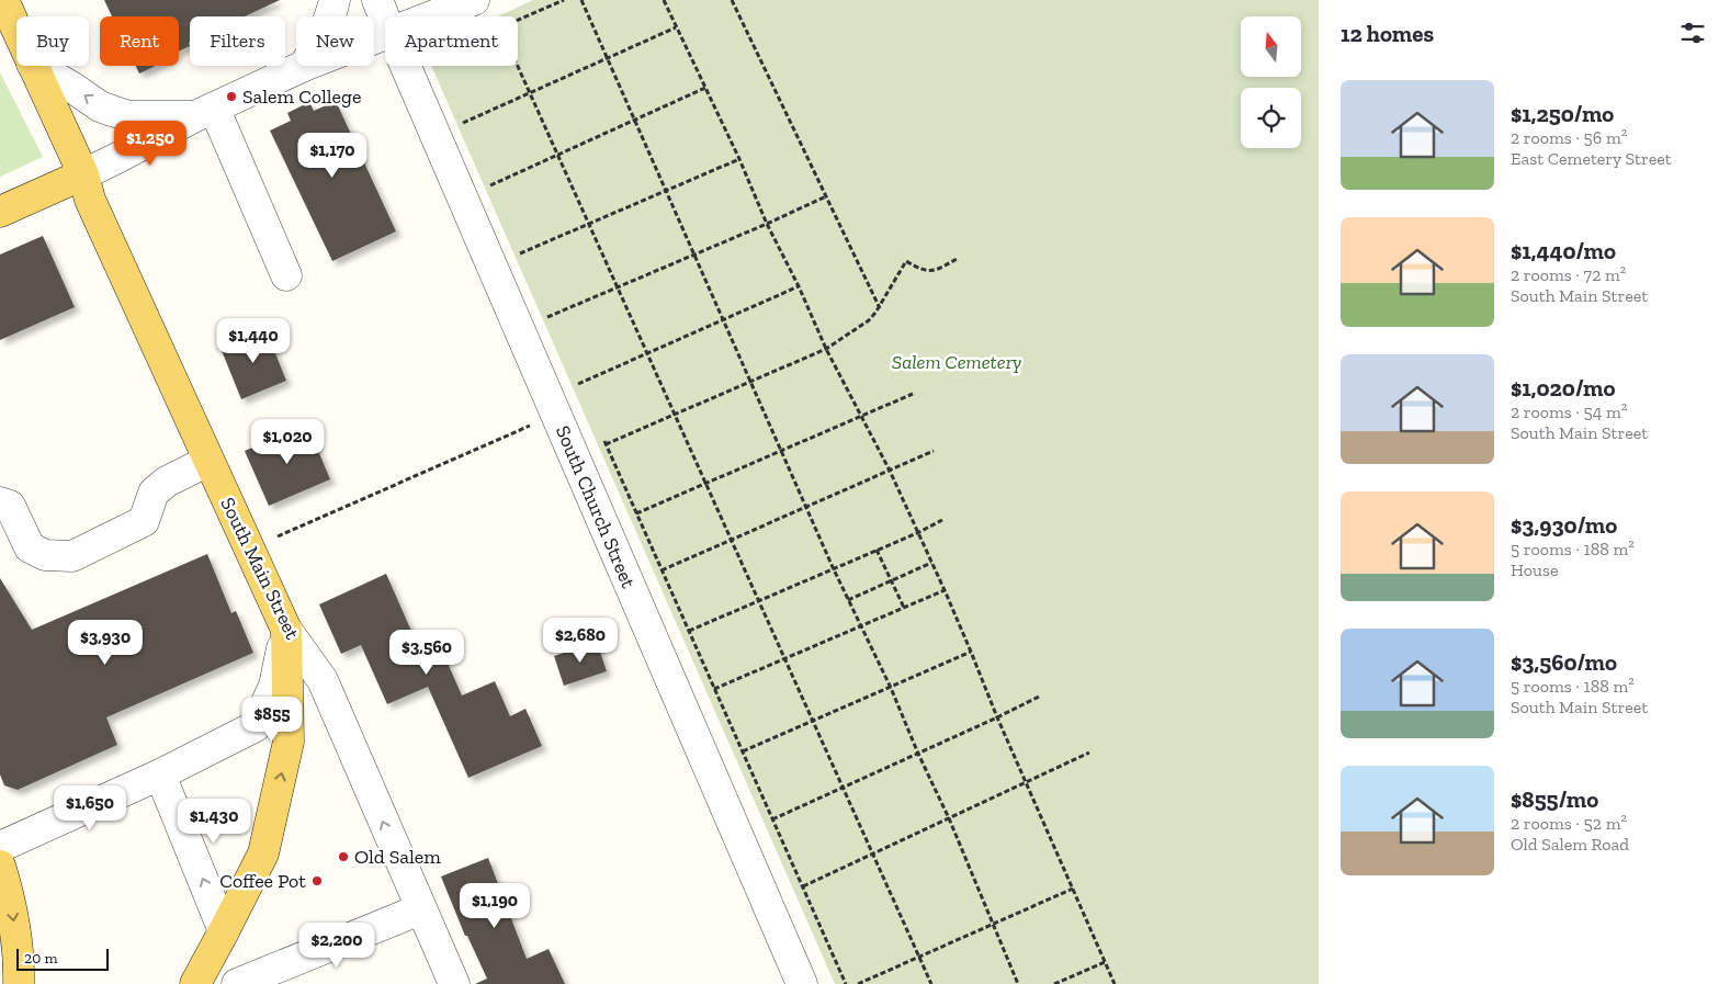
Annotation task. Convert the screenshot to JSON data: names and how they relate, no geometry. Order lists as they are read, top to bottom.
{
  "streets": {
    "main road": ["South Main Street"],
    "street": ["South Church Street"]
  },
  "parks": ["Salem Cemetery"],
  "places": ["Salem College", "Old Salem", "Coffee Pot"],
  "scale_bar": "20 m",
  "north": "top",
  "page": {
    "heading": "12 homes",
    "chip": [
      "Buy",
      "Rent",
      "Filters",
      "New",
      "Apartment"
    ],
    "list": [
      {
        "name": "$1,250/mo",
        "note": "2 rooms · 56 m² · East Cemetery Street"
      },
      {
        "name": "$1,440/mo",
        "note": "2 rooms · 72 m² · South Main Street"
      },
      {
        "name": "$1,020/mo",
        "note": "2 rooms · 54 m² · South Main Street"
      },
      {
        "name": "$3,930/mo",
        "note": "5 rooms · 188 m² · House"
      },
      {
        "name": "$3,560/mo",
        "note": "5 rooms · 188 m² · South Main Street"
      },
      {
        "name": "$855/mo",
        "note": "2 rooms · 52 m² · Old Salem Road"
      }
    ],
    "price": [
      "$1,250",
      "$1,170",
      "$1,440",
      "$1,020",
      "$2,680",
      "$3,930",
      "$3,560",
      "$855",
      "$1,650",
      "$1,430",
      "$1,190",
      "$2,200"
    ],
    "scale": "20 m"
  }
}
